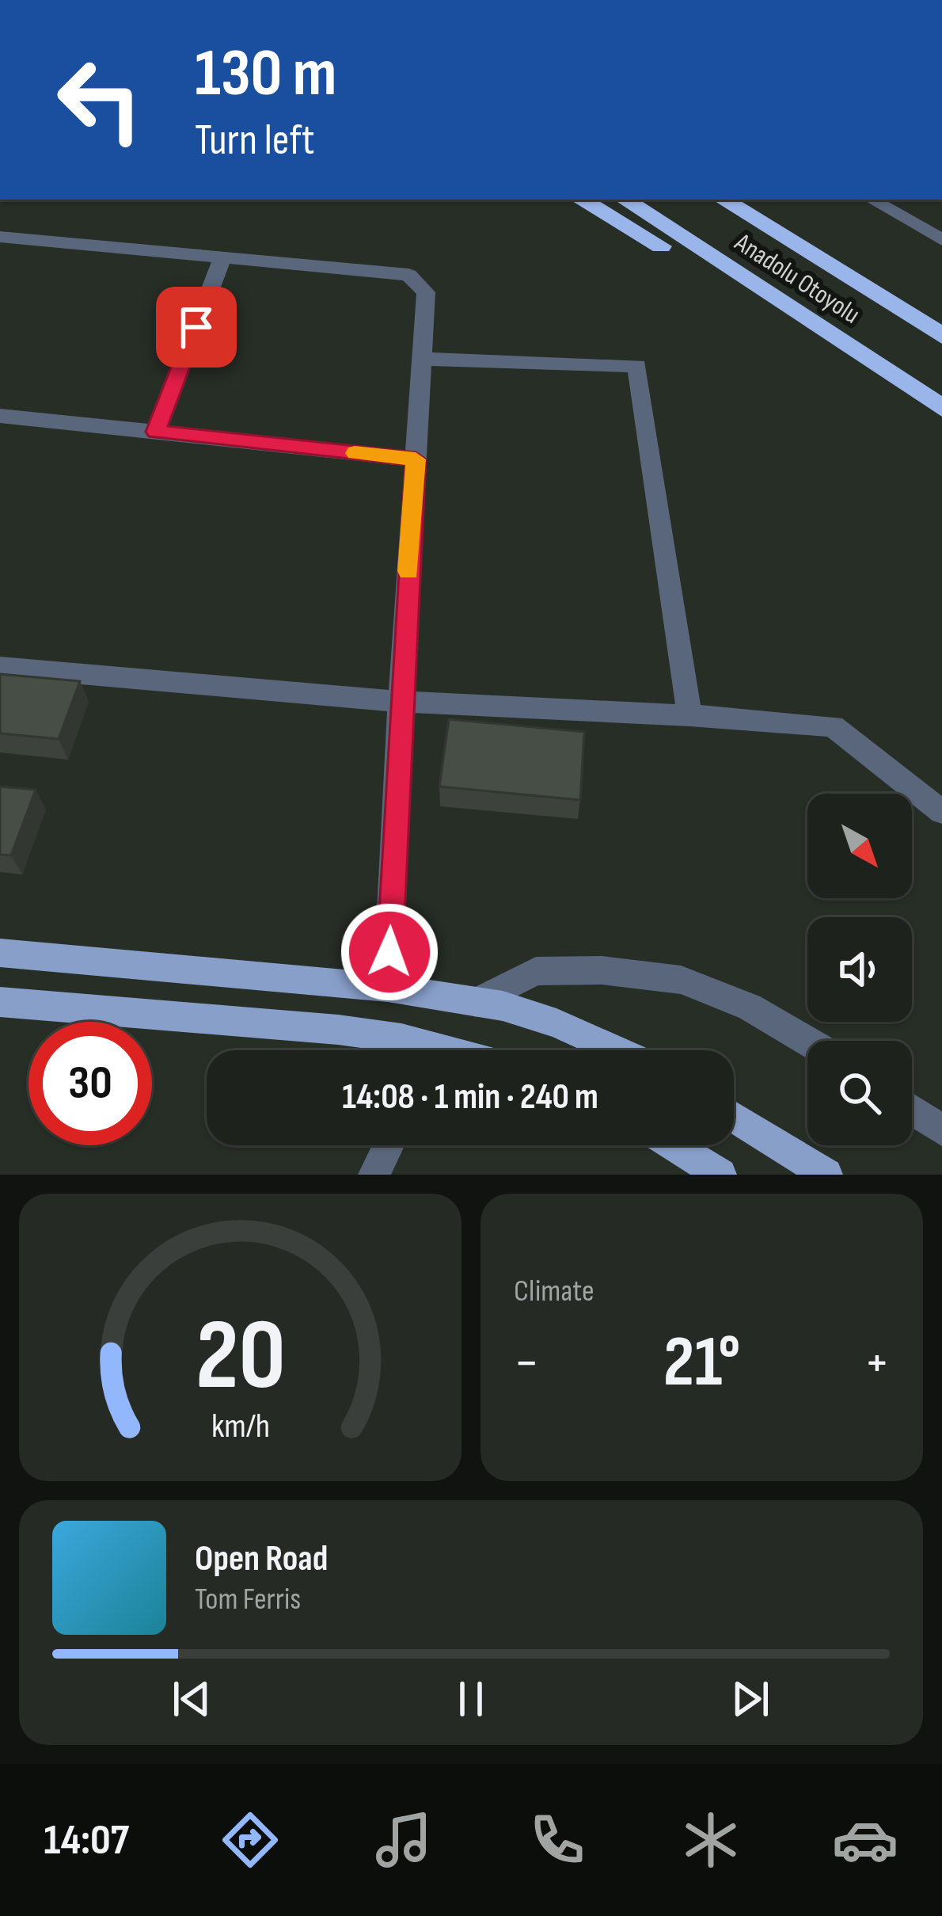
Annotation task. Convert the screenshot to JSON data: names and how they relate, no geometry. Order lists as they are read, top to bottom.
{
  "streets": {
    "highway": ["Anadolu Otoyolu"]
  },
  "north": "bottom right",
  "page": {
    "turn": ["130 m", "Turn left"],
    "limit": "30",
    "trip": "14:08 · 1 min · 240 m",
    "tile": "Climate",
    "heat": ["−", "21°", "+"],
    "song": ["Open Road", "Tom Ferris"],
    "tabs": "14:07",
    "gauge": ["20", "km/h"]
  }
}
